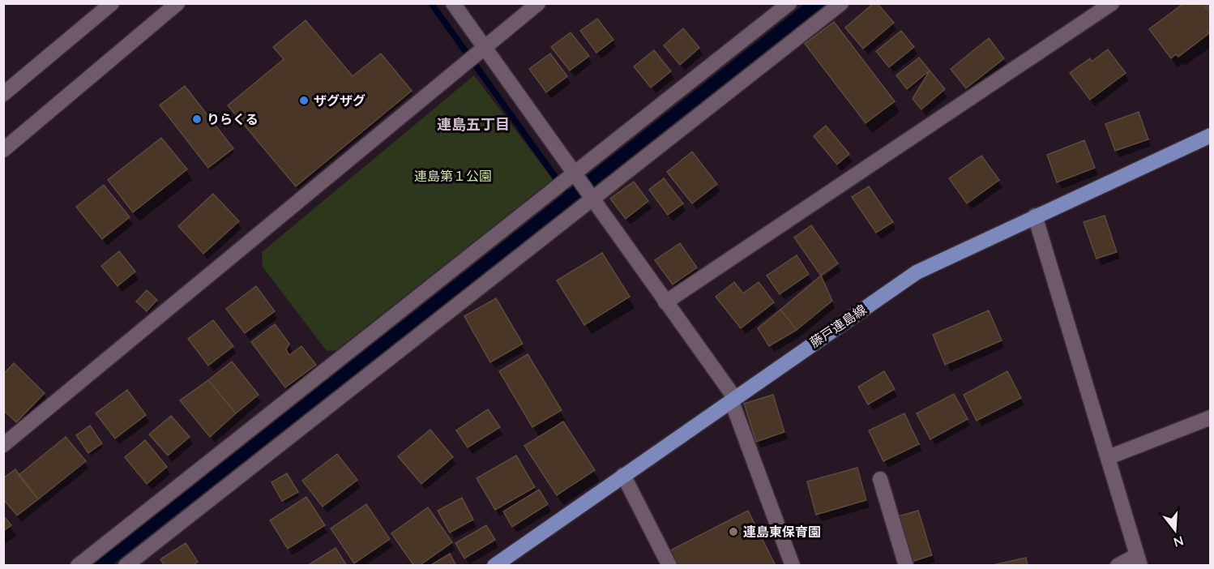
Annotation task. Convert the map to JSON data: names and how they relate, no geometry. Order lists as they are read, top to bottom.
{
  "streets": {
    "main road": ["藤戸連島線"]
  },
  "districts": ["連島五丁目"],
  "parks": ["連島第１公園"],
  "places": ["ザグザグ", "りらくる", "連島東保育園"],
  "north": "bottom"
}
